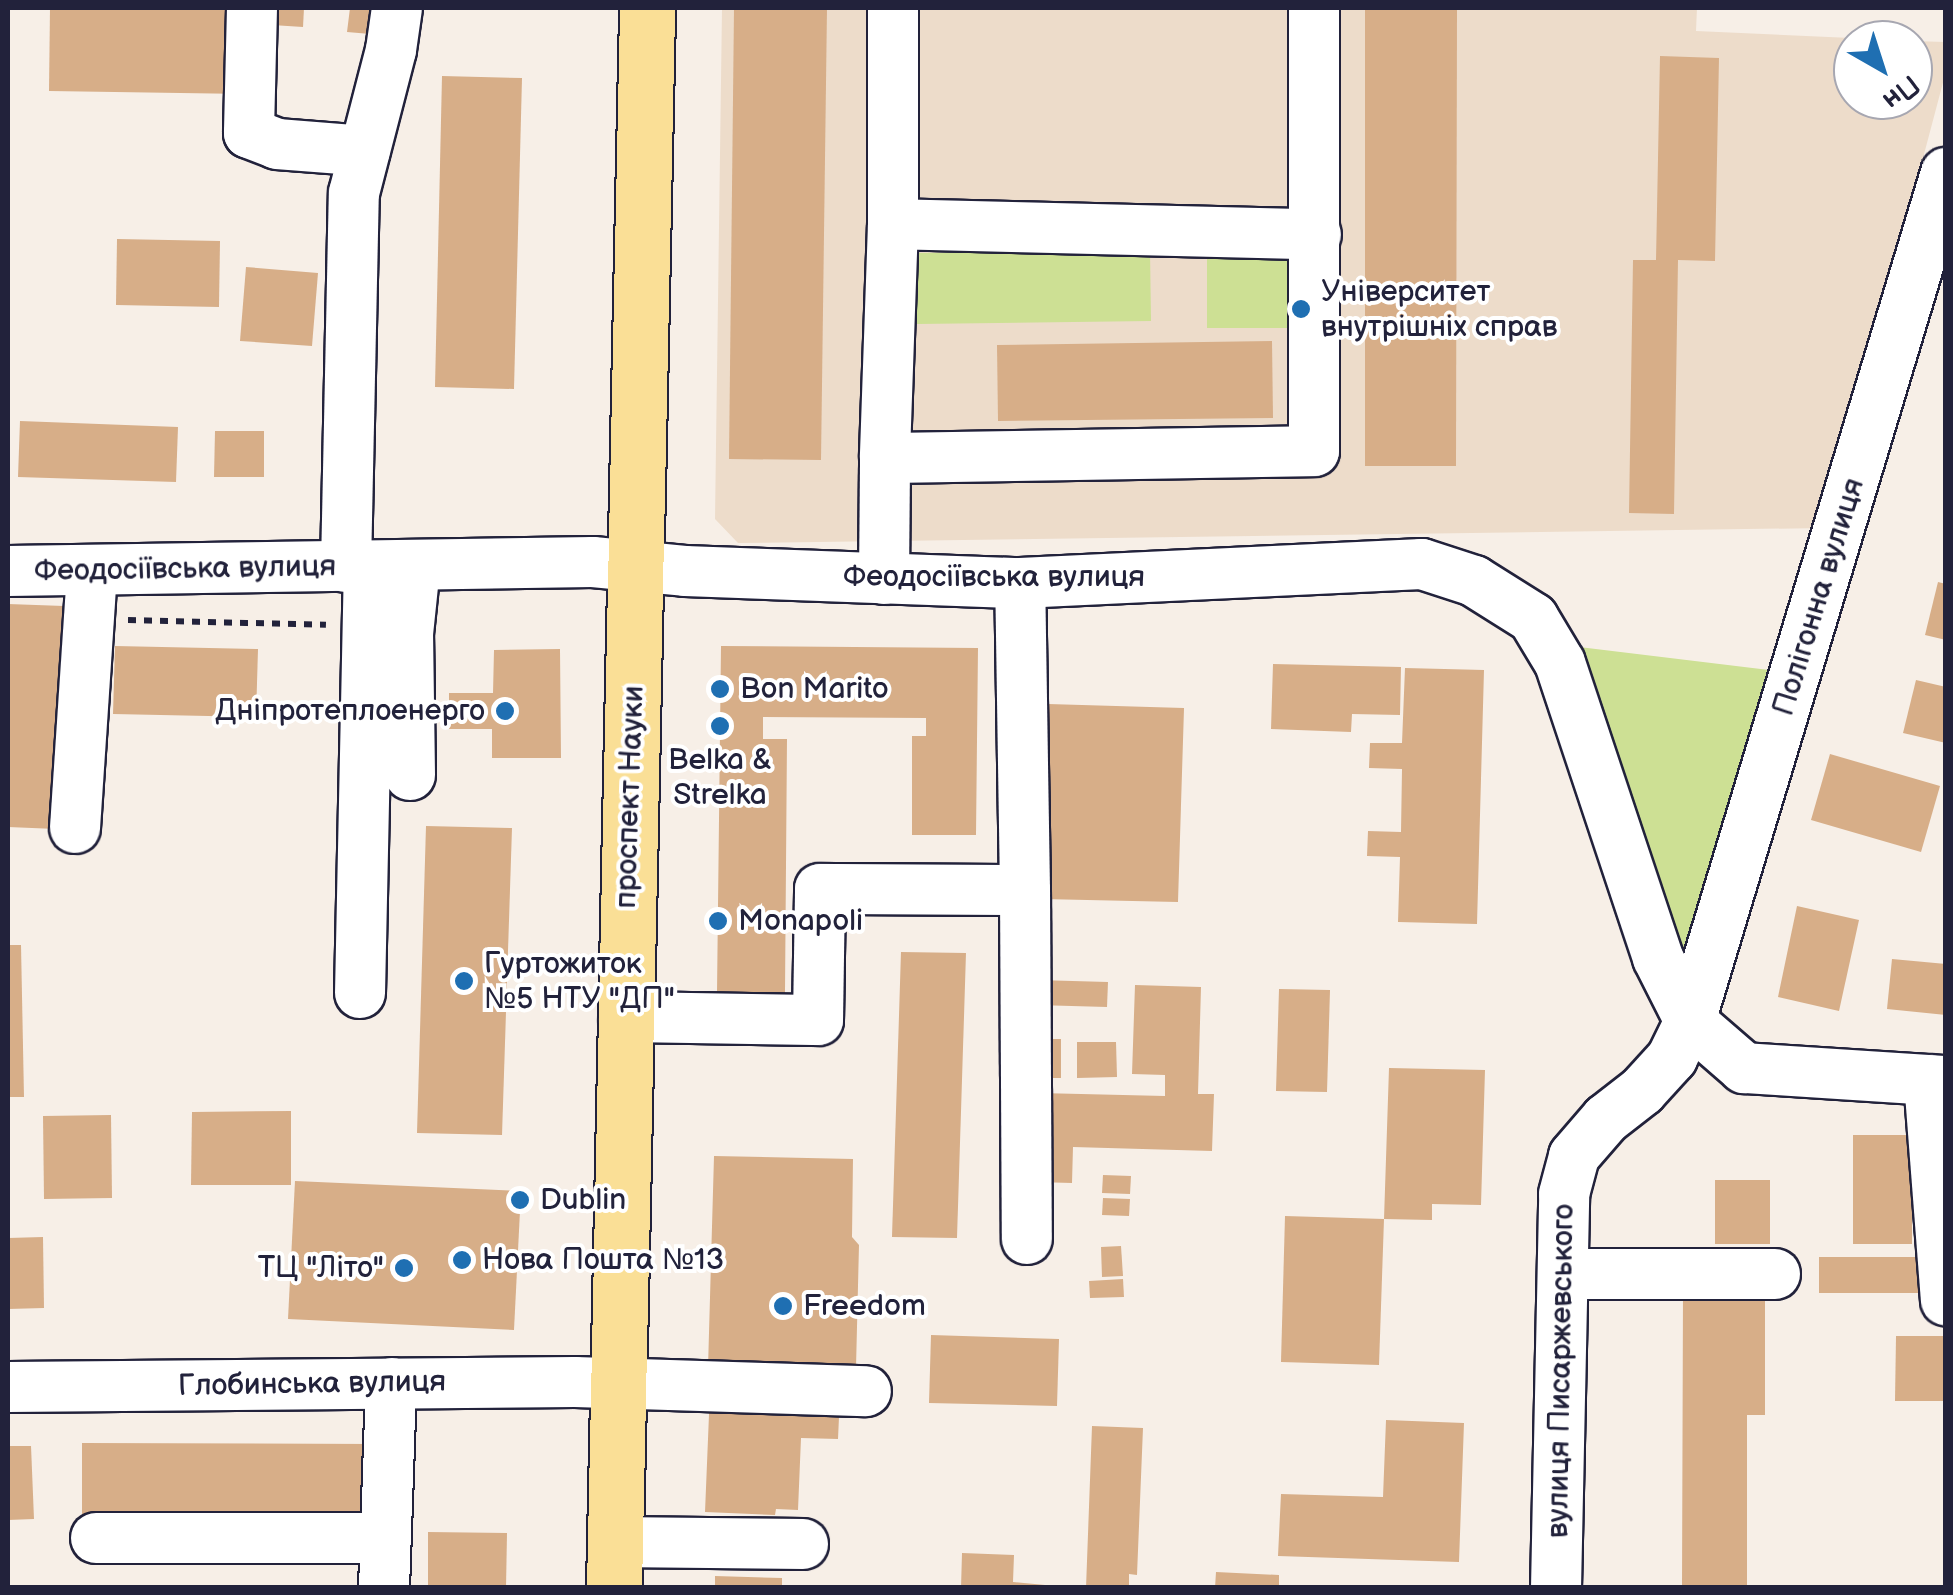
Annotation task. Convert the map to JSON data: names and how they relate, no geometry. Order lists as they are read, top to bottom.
{
  "streets": {
    "main road": ["проспект Науки"],
    "street": [
      "Феодосіївська вулиця",
      "Полігонна вулиця",
      "вулиця Писаржевського",
      "Глобинська вулиця"
    ]
  },
  "crossings": [
    ["Феодосіївська вулиця", "Полігонна вулиця"],
    ["Феодосіївська вулиця", "проспект Науки"],
    ["Феодосіївська вулиця", "вулиця Писаржевського"],
    ["Полігонна вулиця", "вулиця Писаржевського"],
    ["проспект Науки", "Глобинська вулиця"]
  ],
  "places": [
    "Університет внутрішніх справ",
    "Bon Marito",
    "Дніпротеплоенерго",
    "Belka & Strelka",
    "Monapoli",
    "Гуртожиток №5 НТУ \"ДП\"",
    "Dublin",
    "Нова Пошта №13",
    "ТЦ \"Літо\"",
    "Freedom"
  ],
  "north": "bottom right"
}
